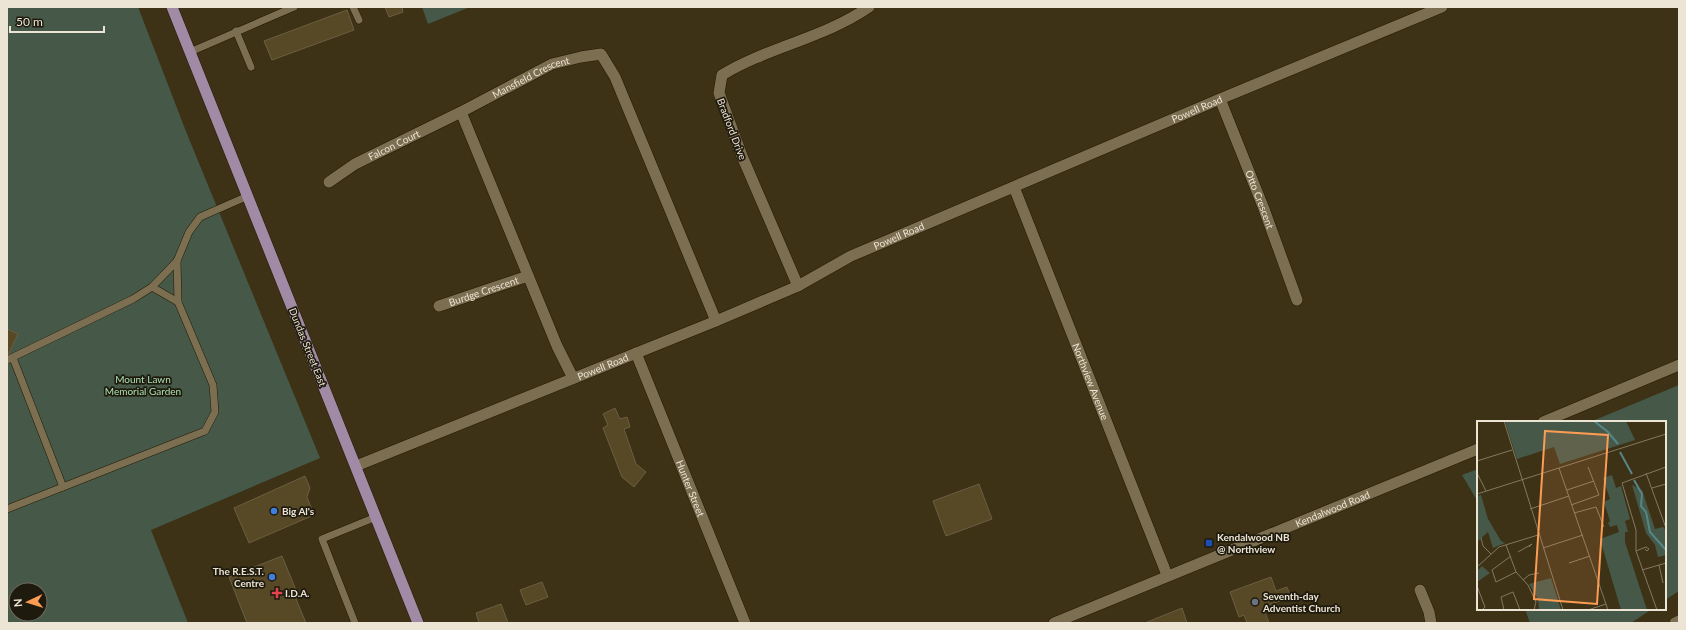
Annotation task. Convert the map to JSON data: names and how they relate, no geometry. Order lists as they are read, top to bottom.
{
  "streets": {
    "main road": ["Dundas Street East"],
    "street": [
      "Mansfield Crescent",
      "Powell Road",
      "Bradford Drive",
      "Falcon Court",
      "Otto Crescent",
      "Burdge Crescent",
      "Northview Avenue",
      "Hunter Street",
      "Kendalwood Road"
    ]
  },
  "crossings": [
    ["Mansfield Crescent", "Powell Road"],
    ["Mansfield Crescent", "Falcon Court"],
    ["Powell Road", "Bradford Drive"],
    ["Powell Road", "Otto Crescent"],
    ["Powell Road", "Dundas Street East"],
    ["Powell Road", "Northview Avenue"],
    ["Powell Road", "Hunter Street"],
    ["Northview Avenue", "Kendalwood Road"]
  ],
  "parks": ["Mount Lawn Memorial Garden"],
  "places": {
    "other": ["Big Al's", "The R.E.S.T. Centre", "Seventh-day Adventist Church"],
    "transit": ["Kendalwood NB @ Northview"],
    "health": ["I.D.A."]
  },
  "scale_bar": "50 m",
  "north": "left"
}
